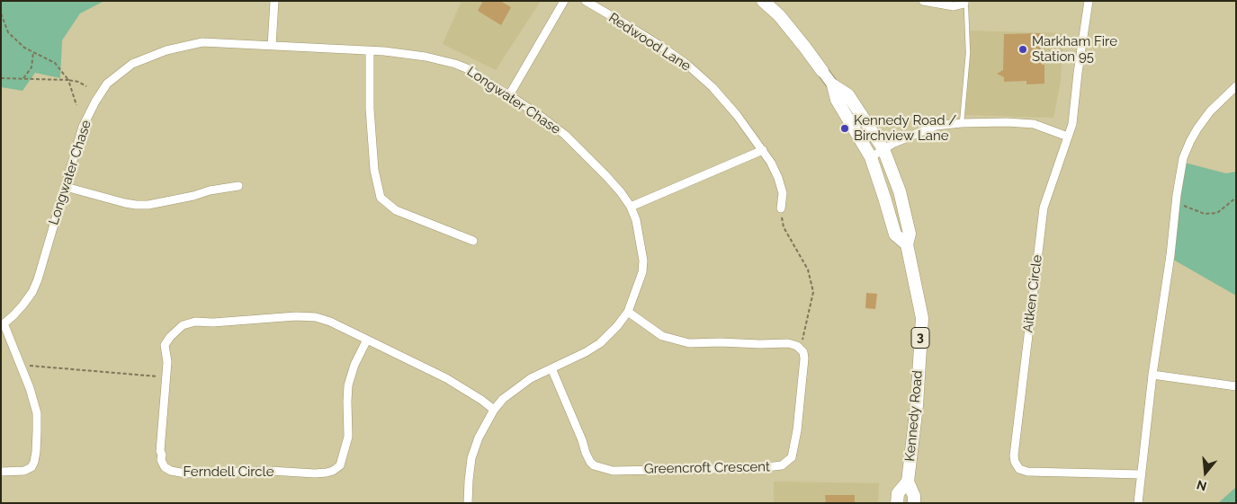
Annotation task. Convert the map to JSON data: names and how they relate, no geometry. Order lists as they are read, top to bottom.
{
  "streets": {
    "main road": ["3", "Kennedy Road"],
    "street": [
      "Redwood Lane",
      "Longwater Chase",
      "Aitken Circle",
      "Greencroft Crescent",
      "Ferndell Circle"
    ]
  },
  "crossings": [
    ["Longwater Chase", "Greencroft Crescent"],
    ["Longwater Chase", "Ferndell Circle"]
  ],
  "places": ["Markham Fire Station 95", "Kennedy Road / Birchview Lane"],
  "north": "bottom"
}
